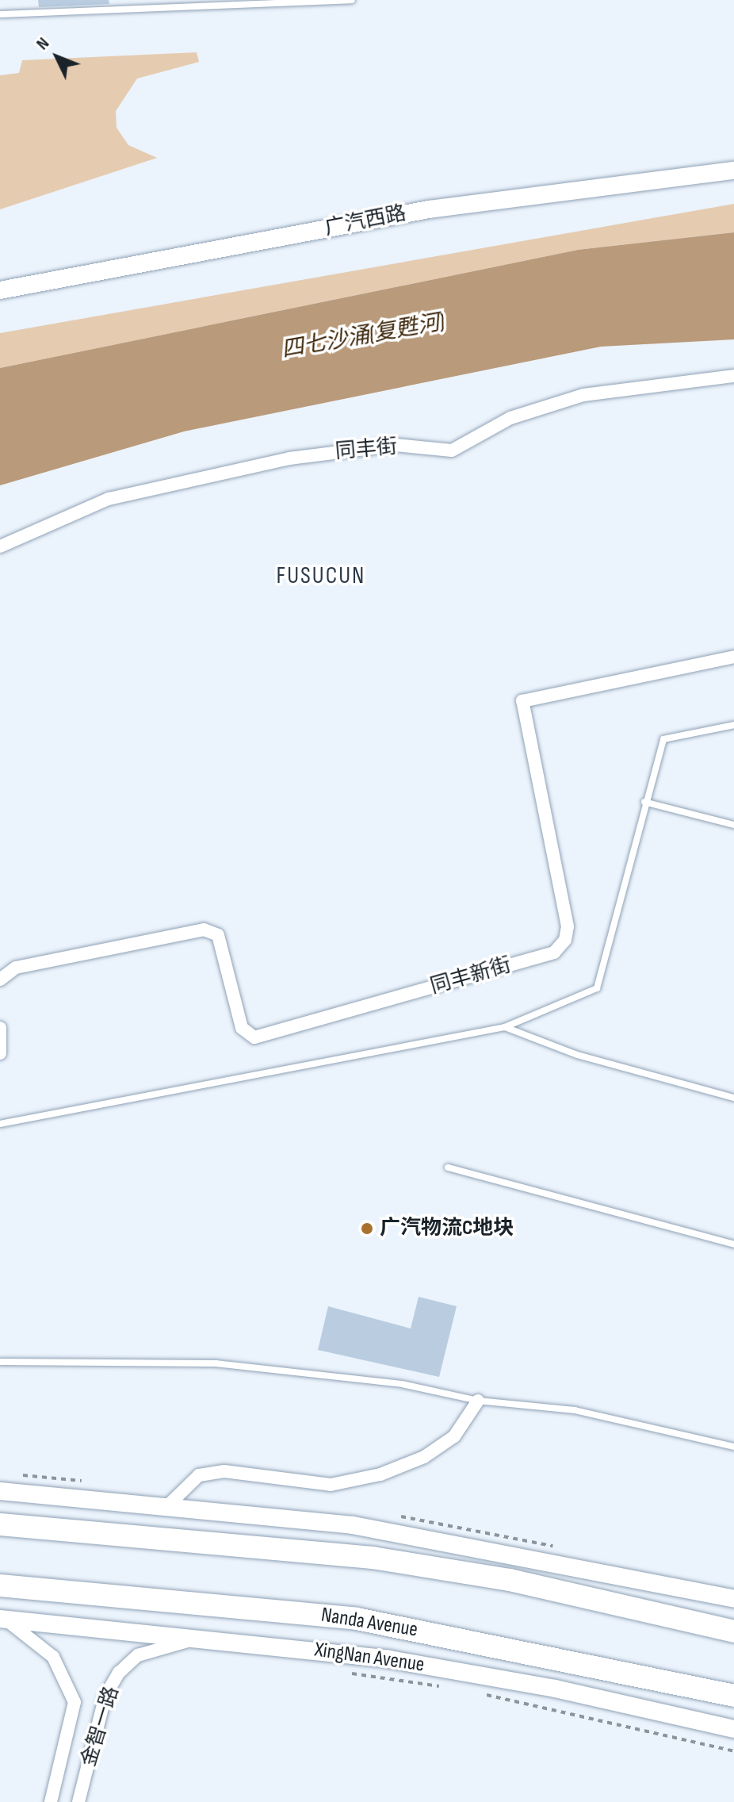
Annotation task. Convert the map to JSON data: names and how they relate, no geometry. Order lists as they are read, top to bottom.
{
  "streets": {
    "highway": ["Nanda Avenue"],
    "main road": ["广汽西路", "XingNan Avenue"],
    "street": ["同丰街", "同丰新街", "金智一路"]
  },
  "crossings": [
    ["XingNan Avenue", "金智一路"]
  ],
  "districts": ["FUSUCUN"],
  "water": ["四七沙涌(复甦河)"],
  "places": ["广汽物流C地块"],
  "north": "top left"
}
